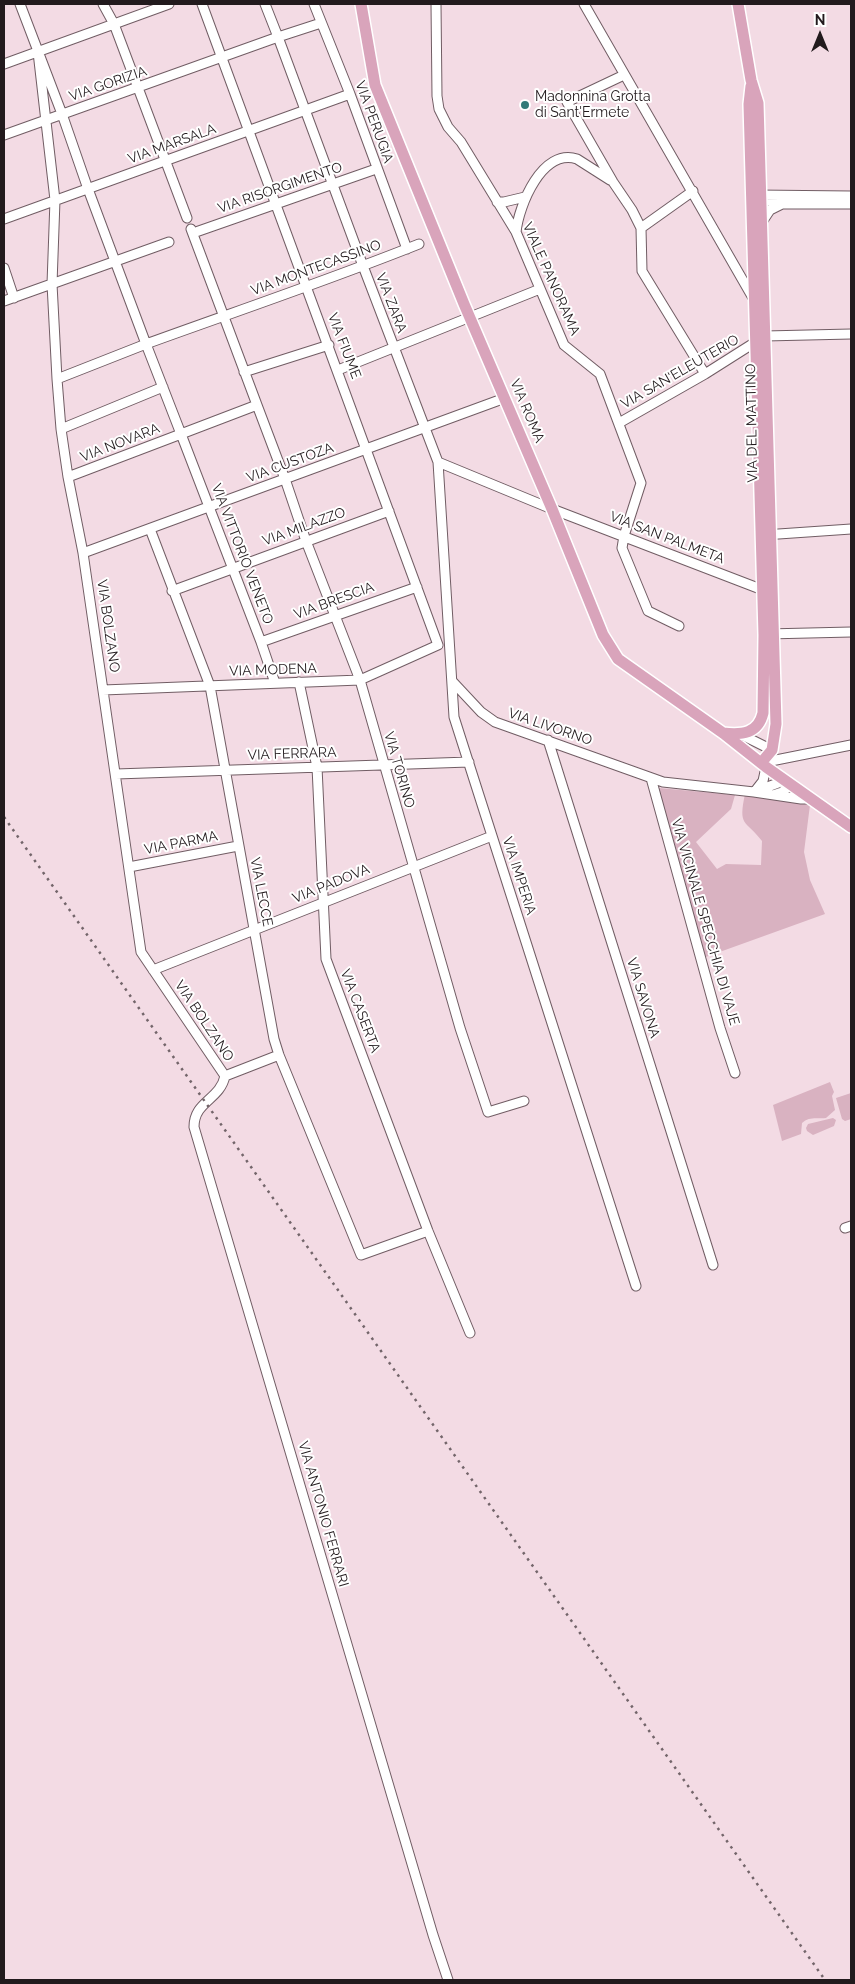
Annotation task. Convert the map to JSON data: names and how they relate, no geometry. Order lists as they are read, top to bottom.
{
  "streets": {
    "main road": ["VIA ROMA", "VIA DEL MATTINO"],
    "street": [
      "VIA GORIZIA",
      "VIA PERUGIA",
      "VIA MARSALA",
      "VIA RISORGIMENTO",
      "VIA MONTECASSINO",
      "VIALE PANORAMA",
      "VIA ZARA",
      "VIA FIUME",
      "VIA SAN'ELEUTERIO",
      "VIA NOVARA",
      "VIA CUSTOZA",
      "VIA MILAZZO",
      "VIA SAN PALMETA",
      "VIA VITTORIO VENETO",
      "VIA BRESCIA",
      "VIA BOLZANO",
      "VIA MODENA",
      "VIA LIVORNO",
      "VIA FERRARA",
      "VIA TORINO",
      "VIA PARMA",
      "VIA IMPERIA",
      "VIA PADOVA",
      "VIA LECCE",
      "VIA VICINALE SPECCHIA DI VAJE",
      "VIA SAVONA",
      "VIA CASERTA",
      "VIA ANTONIO FERRARI"
    ]
  },
  "crossings": [
    ["VIA GORIZIA", "VIA ZARA"],
    ["VIA GORIZIA", "VIA FIUME"],
    ["VIA GORIZIA", "VIA BOLZANO"],
    ["VIA PERUGIA", "VIA MARSALA"],
    ["VIA PERUGIA", "VIA RISORGIMENTO"],
    ["VIA PERUGIA", "VIA MONTECASSINO"],
    ["VIA MARSALA", "VIA ZARA"],
    ["VIA MARSALA", "VIA FIUME"],
    ["VIA MARSALA", "VIA BOLZANO"],
    ["VIA RISORGIMENTO", "VIA MONTECASSINO"],
    ["VIA RISORGIMENTO", "VIA ZARA"],
    ["VIA RISORGIMENTO", "VIA FIUME"],
    ["VIA RISORGIMENTO", "VIA TORINO"],
    ["VIA MONTECASSINO", "VIA ZARA"],
    ["VIA MONTECASSINO", "VIA FIUME"],
    ["VIA MONTECASSINO", "VIA VITTORIO VENETO"],
    ["VIA MONTECASSINO", "VIA TORINO"],
    ["VIALE PANORAMA", "VIA SAN'ELEUTERIO"],
    ["VIALE PANORAMA", "VIA SAN PALMETA"],
    ["VIA ZARA", "VIA CUSTOZA"],
    ["VIA ZARA", "VIA IMPERIA"],
    ["VIA FIUME", "VIA CUSTOZA"],
    ["VIA FIUME", "VIA MILAZZO"],
    ["VIA FIUME", "VIA BRESCIA"],
    ["VIA FIUME", "VIA MODENA"],
    ["VIA SAN'ELEUTERIO", "VIA DEL MATTINO"],
    ["VIA ROMA", "VIA CUSTOZA"],
    ["VIA ROMA", "VIA SAN PALMETA"],
    ["VIA ROMA", "VIA LIVORNO"],
    ["VIA DEL MATTINO", "VIA SAN PALMETA"],
    ["VIA NOVARA", "VIA VITTORIO VENETO"],
    ["VIA NOVARA", "VIA BOLZANO"],
    ["VIA NOVARA", "VIA TORINO"],
    ["VIA CUSTOZA", "VIA VITTORIO VENETO"],
    ["VIA CUSTOZA", "VIA BOLZANO"],
    ["VIA CUSTOZA", "VIA TORINO"],
    ["VIA CUSTOZA", "VIA LECCE"],
    ["VIA MILAZZO", "VIA VITTORIO VENETO"],
    ["VIA MILAZZO", "VIA TORINO"],
    ["VIA MILAZZO", "VIA LECCE"],
    ["VIA VITTORIO VENETO", "VIA BRESCIA"],
    ["VIA VITTORIO VENETO", "VIA MODENA"],
    ["VIA BRESCIA", "VIA TORINO"],
    ["VIA BOLZANO", "VIA MODENA"],
    ["VIA BOLZANO", "VIA FERRARA"],
    ["VIA BOLZANO", "VIA PARMA"],
    ["VIA BOLZANO", "VIA PADOVA"],
    ["VIA BOLZANO", "VIA ANTONIO FERRARI"],
    ["VIA MODENA", "VIA TORINO"],
    ["VIA MODENA", "VIA LECCE"],
    ["VIA MODENA", "VIA CASERTA"],
    ["VIA LIVORNO", "VIA IMPERIA"],
    ["VIA LIVORNO", "VIA VICINALE SPECCHIA DI VAJE"],
    ["VIA LIVORNO", "VIA SAVONA"],
    ["VIA FERRARA", "VIA TORINO"],
    ["VIA FERRARA", "VIA IMPERIA"],
    ["VIA FERRARA", "VIA LECCE"],
    ["VIA FERRARA", "VIA CASERTA"],
    ["VIA TORINO", "VIA PADOVA"],
    ["VIA PARMA", "VIA LECCE"],
    ["VIA IMPERIA", "VIA PADOVA"],
    ["VIA PADOVA", "VIA LECCE"],
    ["VIA PADOVA", "VIA CASERTA"],
    ["VIA LECCE", "VIA CASERTA"]
  ],
  "places": ["Madonnina Grotta di Sant'Ermete"],
  "north": "top"
}
